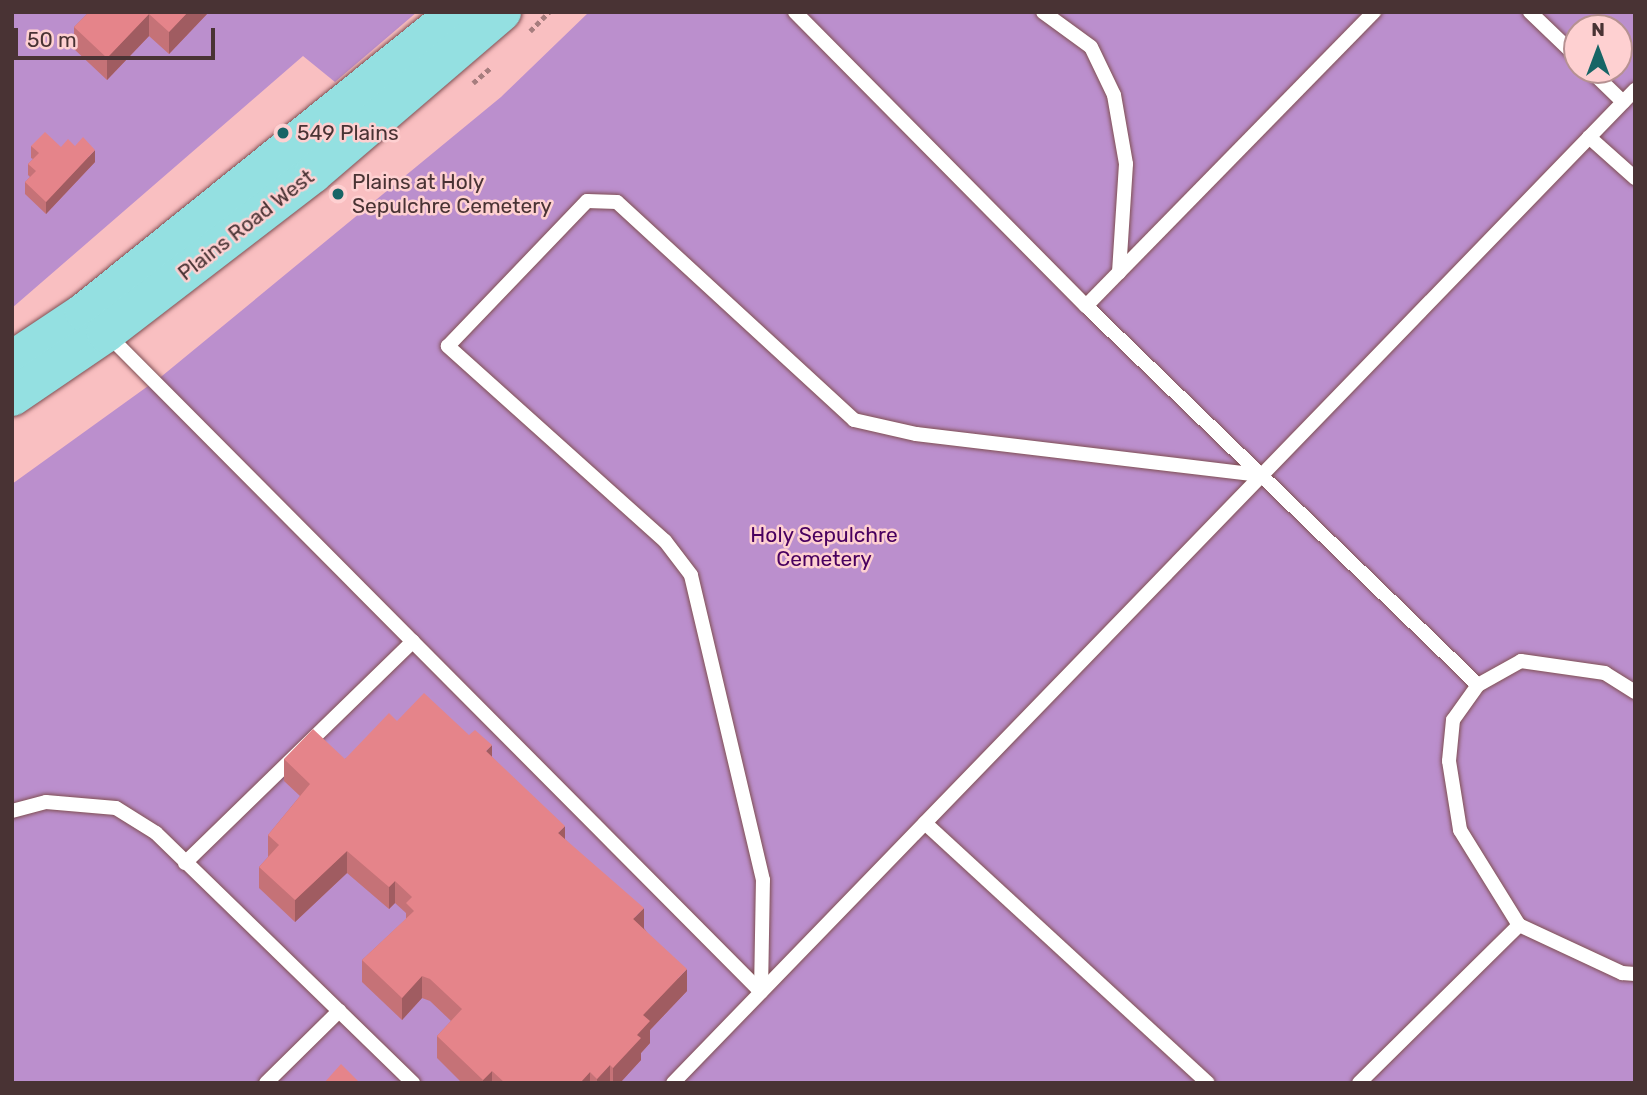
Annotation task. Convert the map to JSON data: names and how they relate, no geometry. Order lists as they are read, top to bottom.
{
  "streets": {
    "main road": ["Plains Road West"]
  },
  "parks": ["Holy Sepulchre Cemetery"],
  "places": ["549 Plains", "Plains at Holy Sepulchre Cemetery"],
  "scale_bar": "50 m",
  "north": "top"
}
